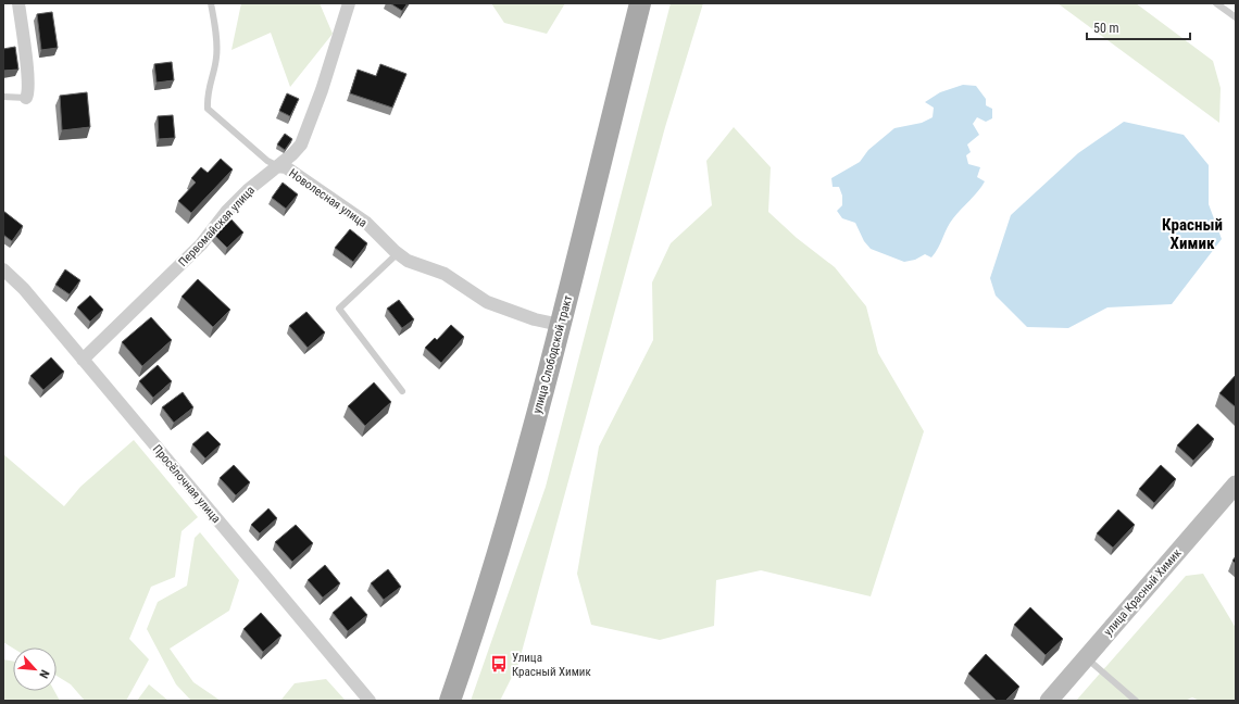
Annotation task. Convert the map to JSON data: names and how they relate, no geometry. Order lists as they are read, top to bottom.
{
  "streets": {
    "main road": ["улица Слободской тракт"],
    "street": [
      "Новолесная улица",
      "Первомайская улица",
      "Просёлочная улица",
      "улица Красный Химик"
    ]
  },
  "crossings": [
    ["Новолесная улица", "Первомайская улица"],
    ["Новолесная улица", "улица Слободской тракт"],
    ["Первомайская улица", "Просёлочная улица"]
  ],
  "districts": ["Красный Химик"],
  "places": {
    "bus stop": ["Улица Красный Химик"]
  },
  "scale_bar": "50 m",
  "north": "bottom right"
}
